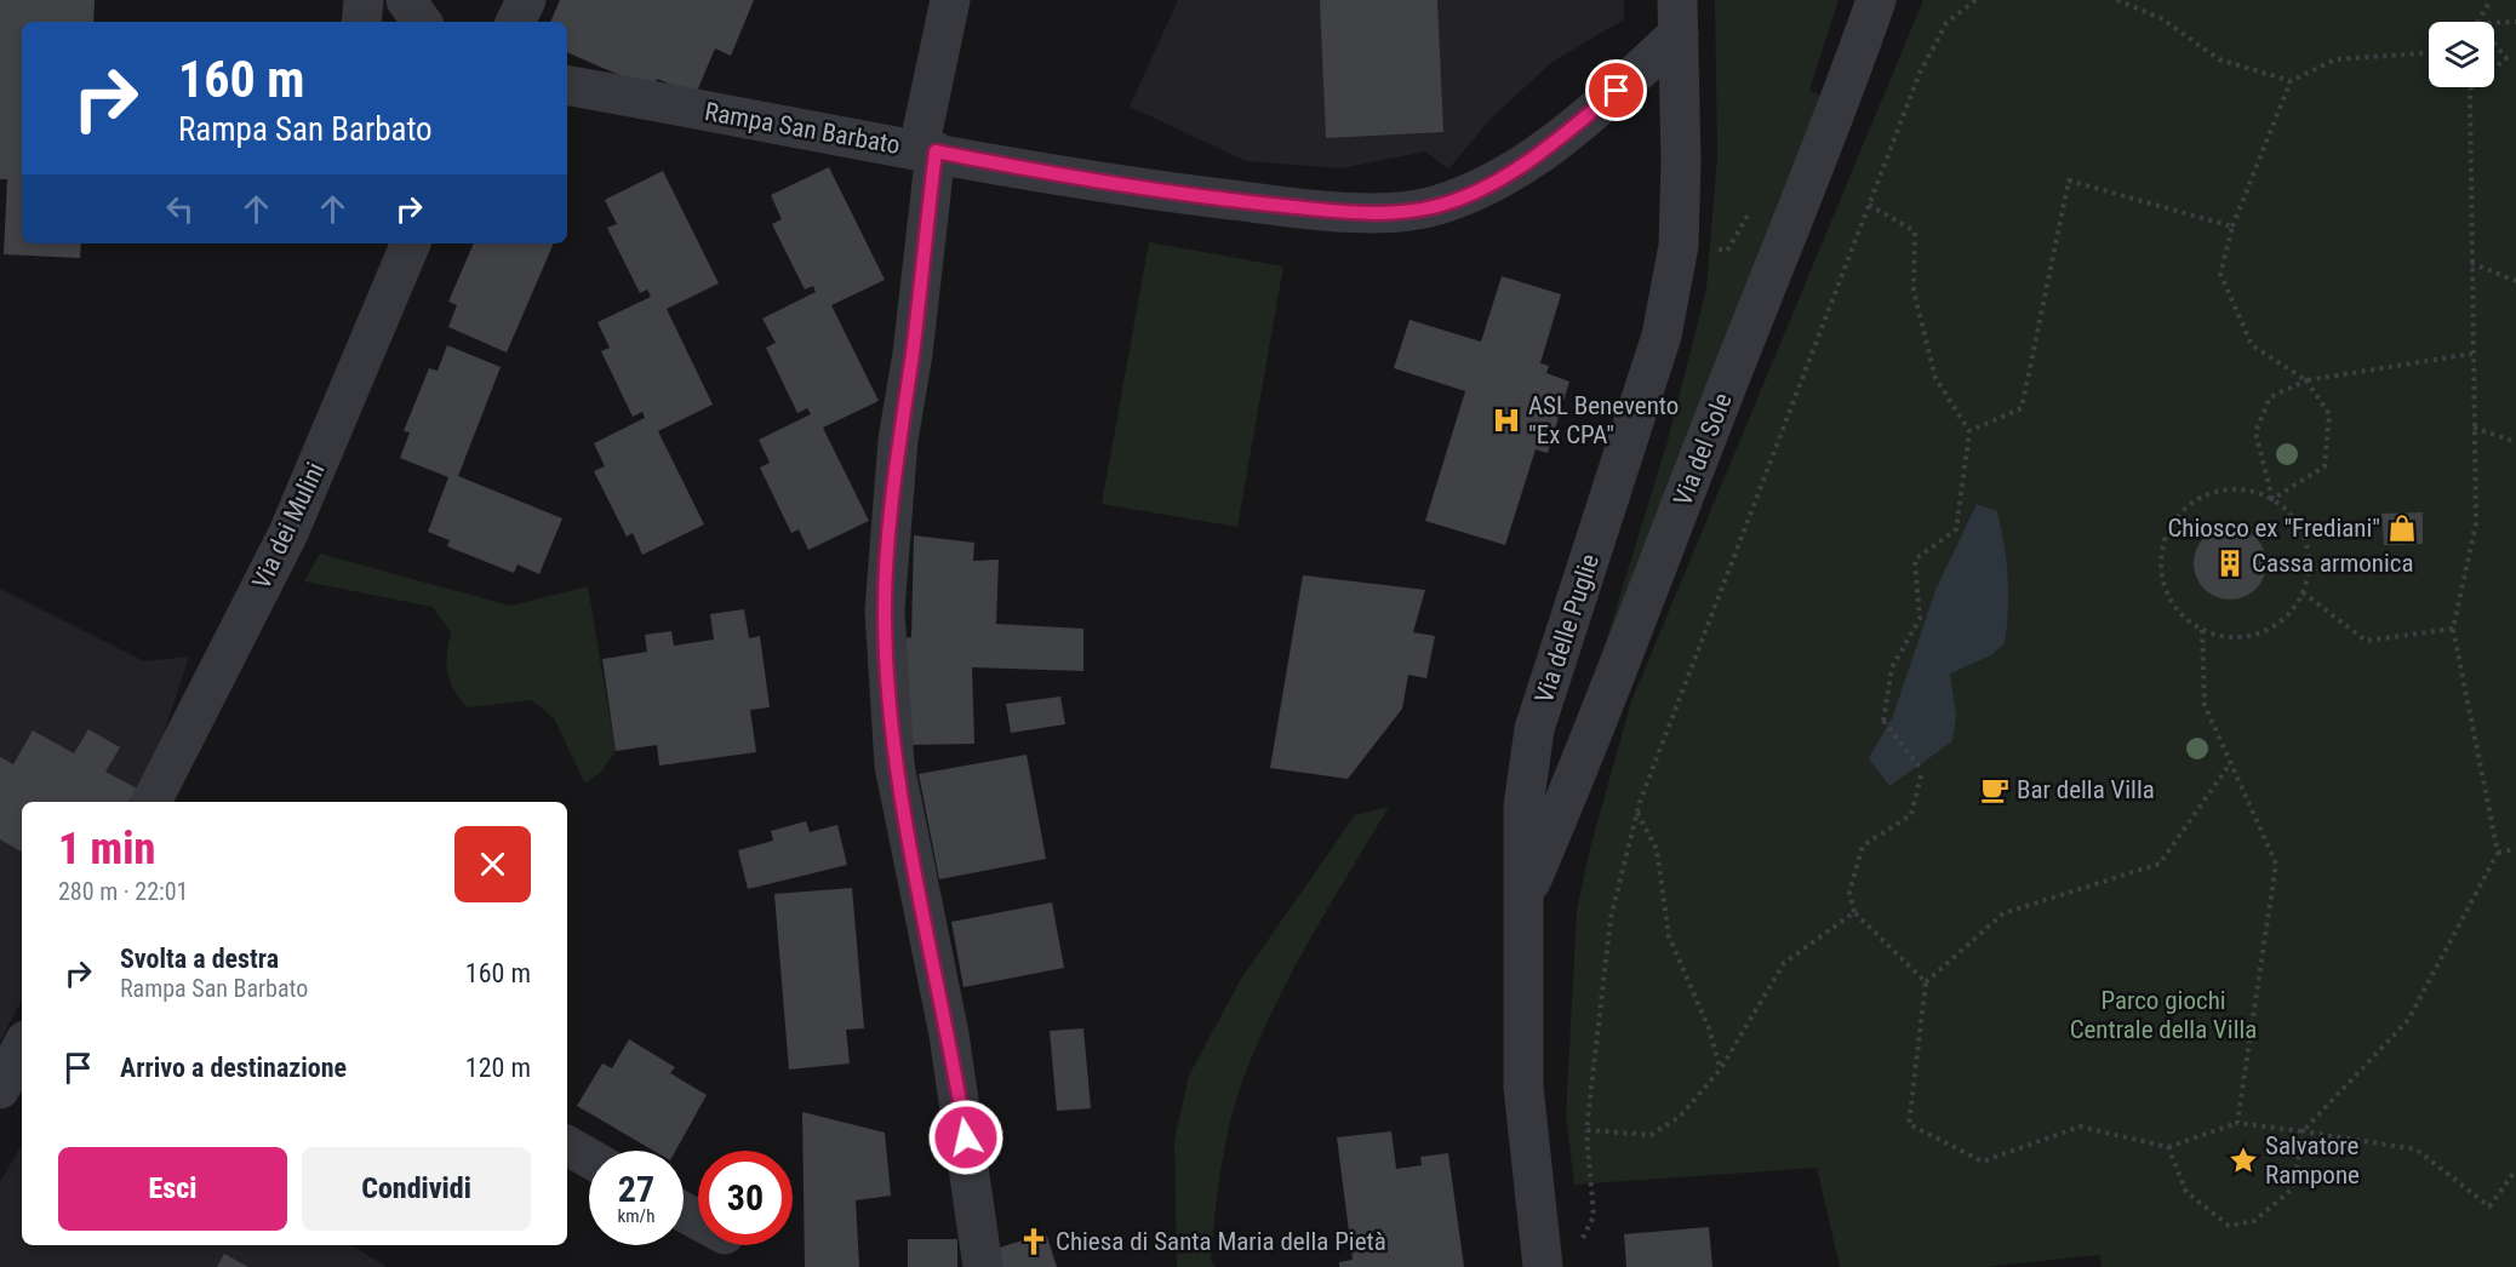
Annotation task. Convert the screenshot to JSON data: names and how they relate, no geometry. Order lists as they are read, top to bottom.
{
  "streets": {
    "street": [
      "Rampa San Barbato",
      "Via del Sole",
      "Via dei Mulini",
      "Via delle Puglie"
    ]
  },
  "crossings": [
    ["Rampa San Barbato", "Via delle Puglie"],
    ["Via del Sole", "Via delle Puglie"]
  ],
  "parks": ["Parco giochi Centrale della Villa"],
  "places": {
    "hospital": ["ASL Benevento \"Ex CPA\""],
    "shop": ["Chiosco ex \"Frediani\""],
    "building": ["Cassa armonica"],
    "cafe": ["Bar della Villa"],
    "place": ["Salvatore Rampone"],
    "church": ["Chiesa di Santa Maria della Pietà"]
  },
  "page": {
    "turn": ["160 m", "Rampa San Barbato"],
    "heading": ["1 min", "280 m · 22:01"],
    "list": [
      {
        "name": "Svolta a destra",
        "note": "Rampa San Barbato",
        "value": "160 m"
      },
      {
        "name": "Arrivo a destinazione",
        "value": "120 m"
      }
    ],
    "buttons": ["Esci", "Condividi"],
    "speed": "27 km/h",
    "limit": "30"
  }
}
